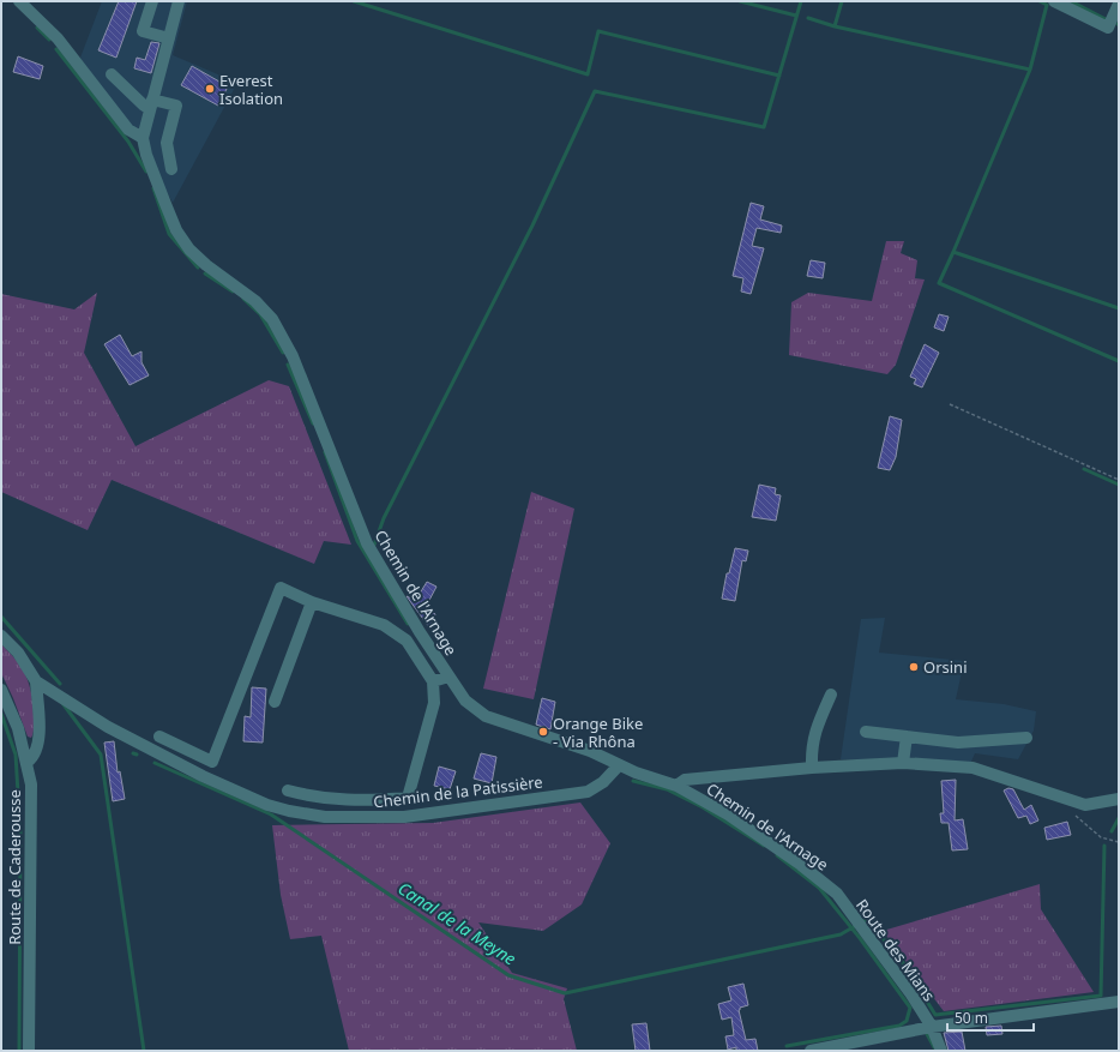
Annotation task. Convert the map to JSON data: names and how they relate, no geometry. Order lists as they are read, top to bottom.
{
  "streets": {
    "street": [
      "Chemin de l'Arnage",
      "Chemin de la Patissière",
      "Route de Caderousse",
      "Route des Mians"
    ]
  },
  "crossings": [
    ["Chemin de l'Arnage", "Chemin de la Patissière"],
    ["Chemin de l'Arnage", "Route des Mians"]
  ],
  "water": ["Canal de la Meyne"],
  "places": ["Everest Isolation", "Orsini", "Orange Bike - Via Rhôna"],
  "scale_bar": "50 m"
}
